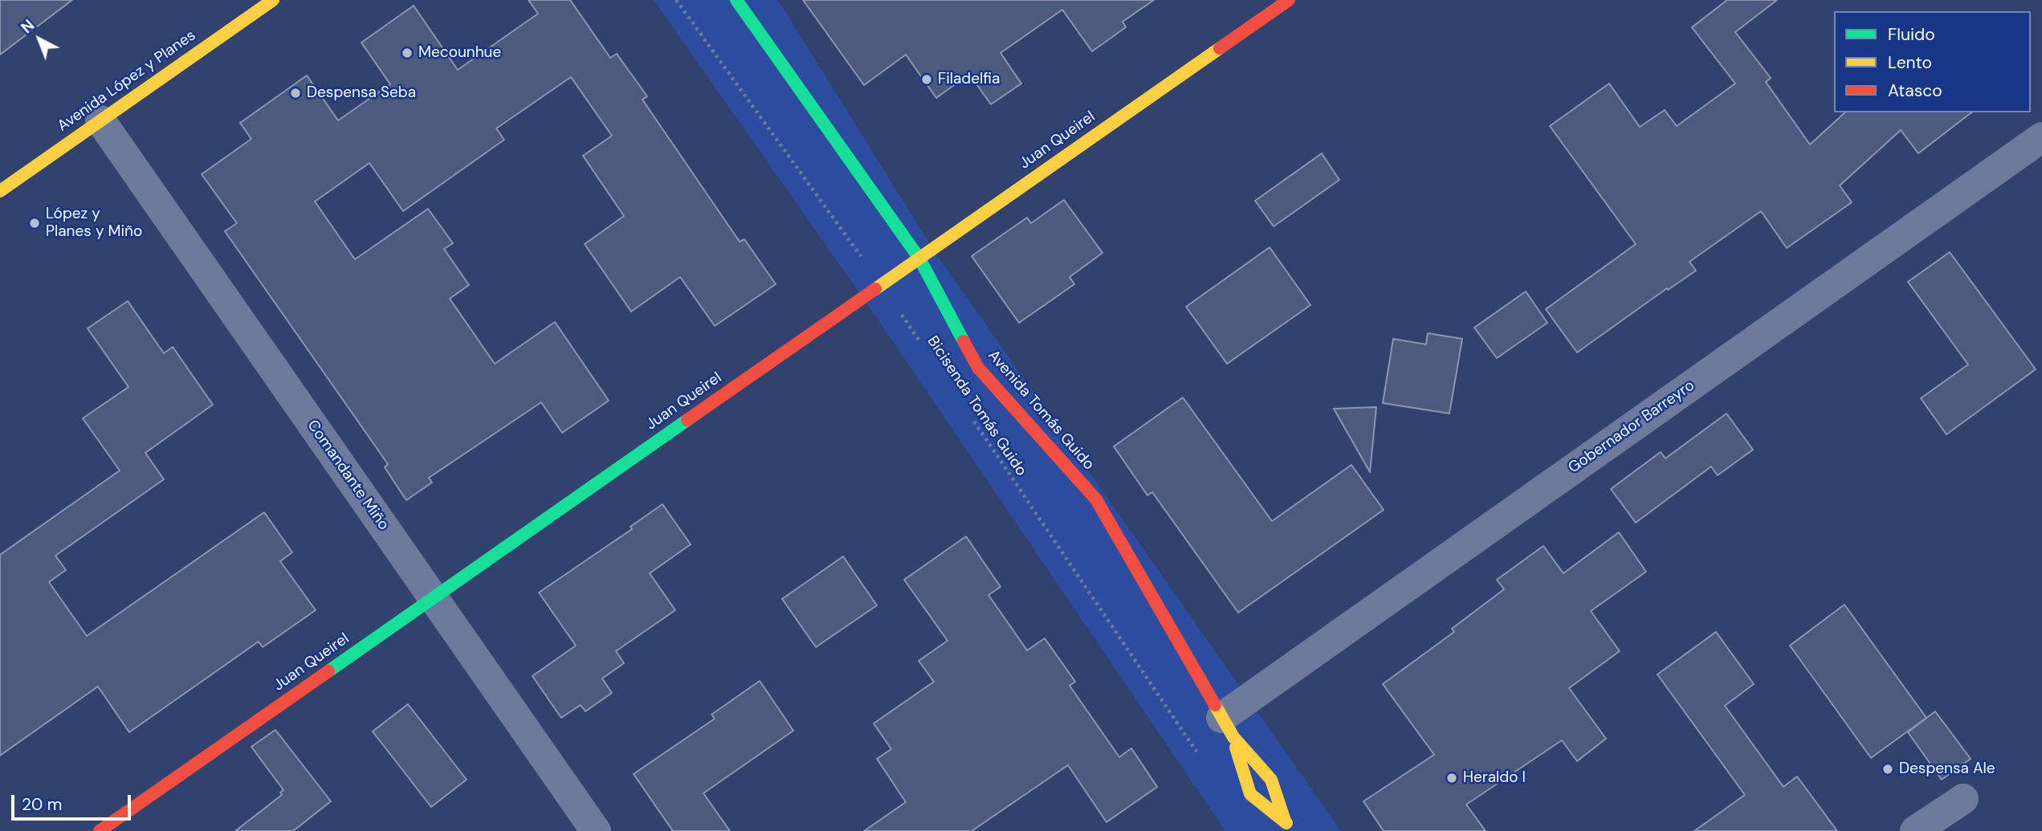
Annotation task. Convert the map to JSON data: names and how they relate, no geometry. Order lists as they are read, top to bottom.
{
  "streets": {
    "street": [
      "Avenida López y Planes",
      "Juan Queirel",
      "Avenida Tomás Guido",
      "Gobernador Barreyro",
      "Comandante Miño"
    ],
    "path": ["Bicisenda Tomás Guido"]
  },
  "crossings": [
    ["Avenida López y Planes", "Comandante Miño"],
    ["Juan Queirel", "Bicisenda Tomás Guido"],
    ["Juan Queirel", "Avenida Tomás Guido"],
    ["Juan Queirel", "Comandante Miño"],
    ["Avenida Tomás Guido", "Gobernador Barreyro"]
  ],
  "places": [
    "Mecounhue",
    "Filadelfia",
    "Despensa Seba",
    "López y Planes y Miño",
    "Despensa Ale",
    "Heraldo I"
  ],
  "legend": ["Fluido", "Lento", "Atasco"],
  "scale_bar": "20 m",
  "north": "top left"
}
